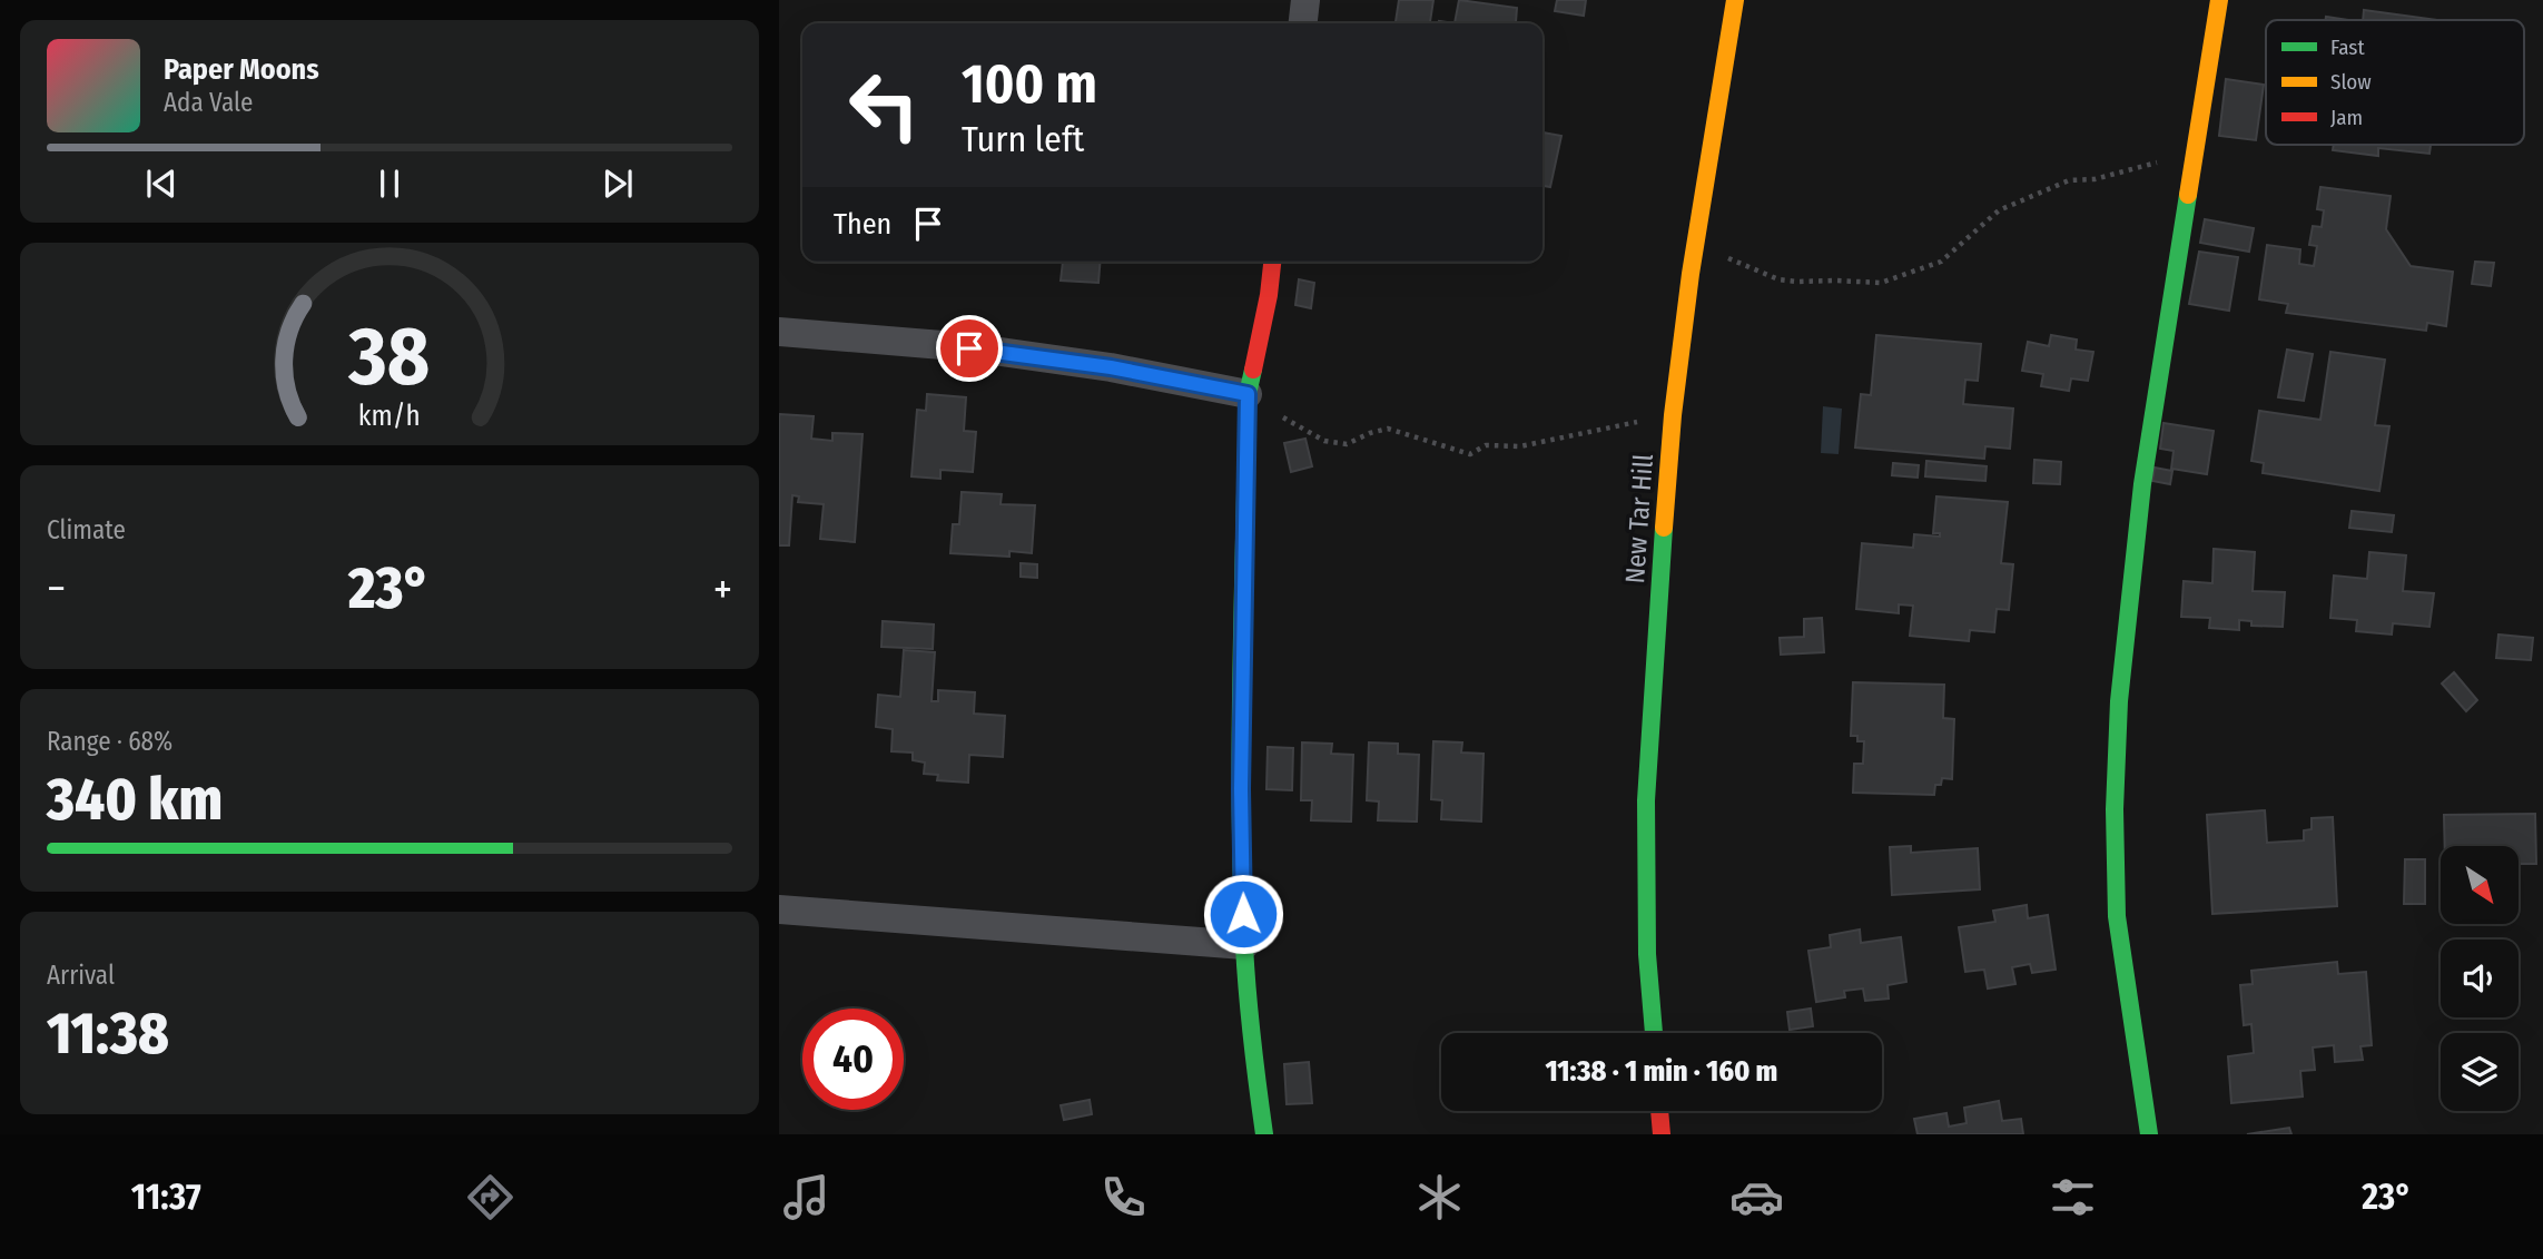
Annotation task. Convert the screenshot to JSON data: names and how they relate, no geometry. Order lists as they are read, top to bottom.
{
  "streets": {
    "street": ["New Tar Hill"]
  },
  "legend": ["Fast", "Slow", "Jam"],
  "north": "bottom right",
  "page": {
    "turn": ["100 m", "Turn left"],
    "song": ["Paper Moons", "Ada Vale"],
    "then": "Then",
    "tile": [
      "Climate",
      ["Range · 68%", "340 km"],
      ["Arrival", "11:38"]
    ],
    "heat": ["−", "23°", "+"],
    "limit": "40",
    "trip": "11:38 · 1 min · 160 m",
    "tabs": ["11:37", "23°"],
    "gauge": ["38", "km/h"]
  }
}
